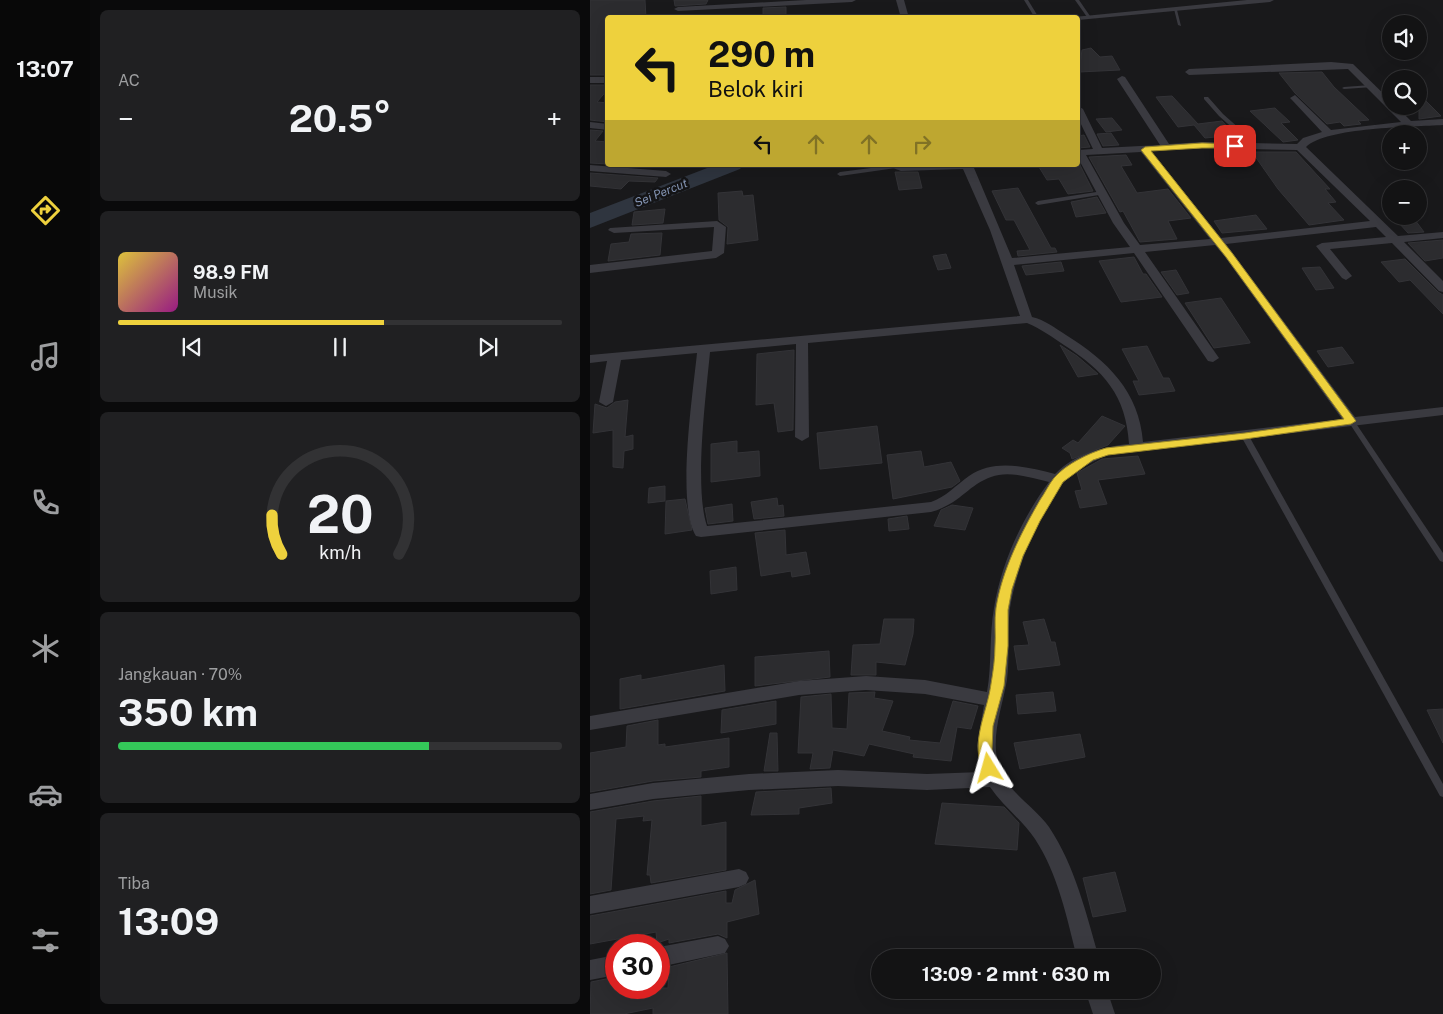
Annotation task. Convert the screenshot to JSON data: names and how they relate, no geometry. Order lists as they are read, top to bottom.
{
  "water": ["Sei Percut"],
  "page": {
    "tabs": "13:07",
    "tile": [
      "AC",
      ["Jangkauan · 70%", "350 km"],
      ["Tiba", "13:09"]
    ],
    "map_buttons": ["+", "−"],
    "turn": ["290 m", "Belok kiri"],
    "heat": ["−", "20.5°", "+"],
    "song": ["98.9 FM", "Musik"],
    "limit": "30",
    "trip": "13:09 · 2 mnt · 630 m",
    "gauge": ["20", "km/h"]
  }
}
